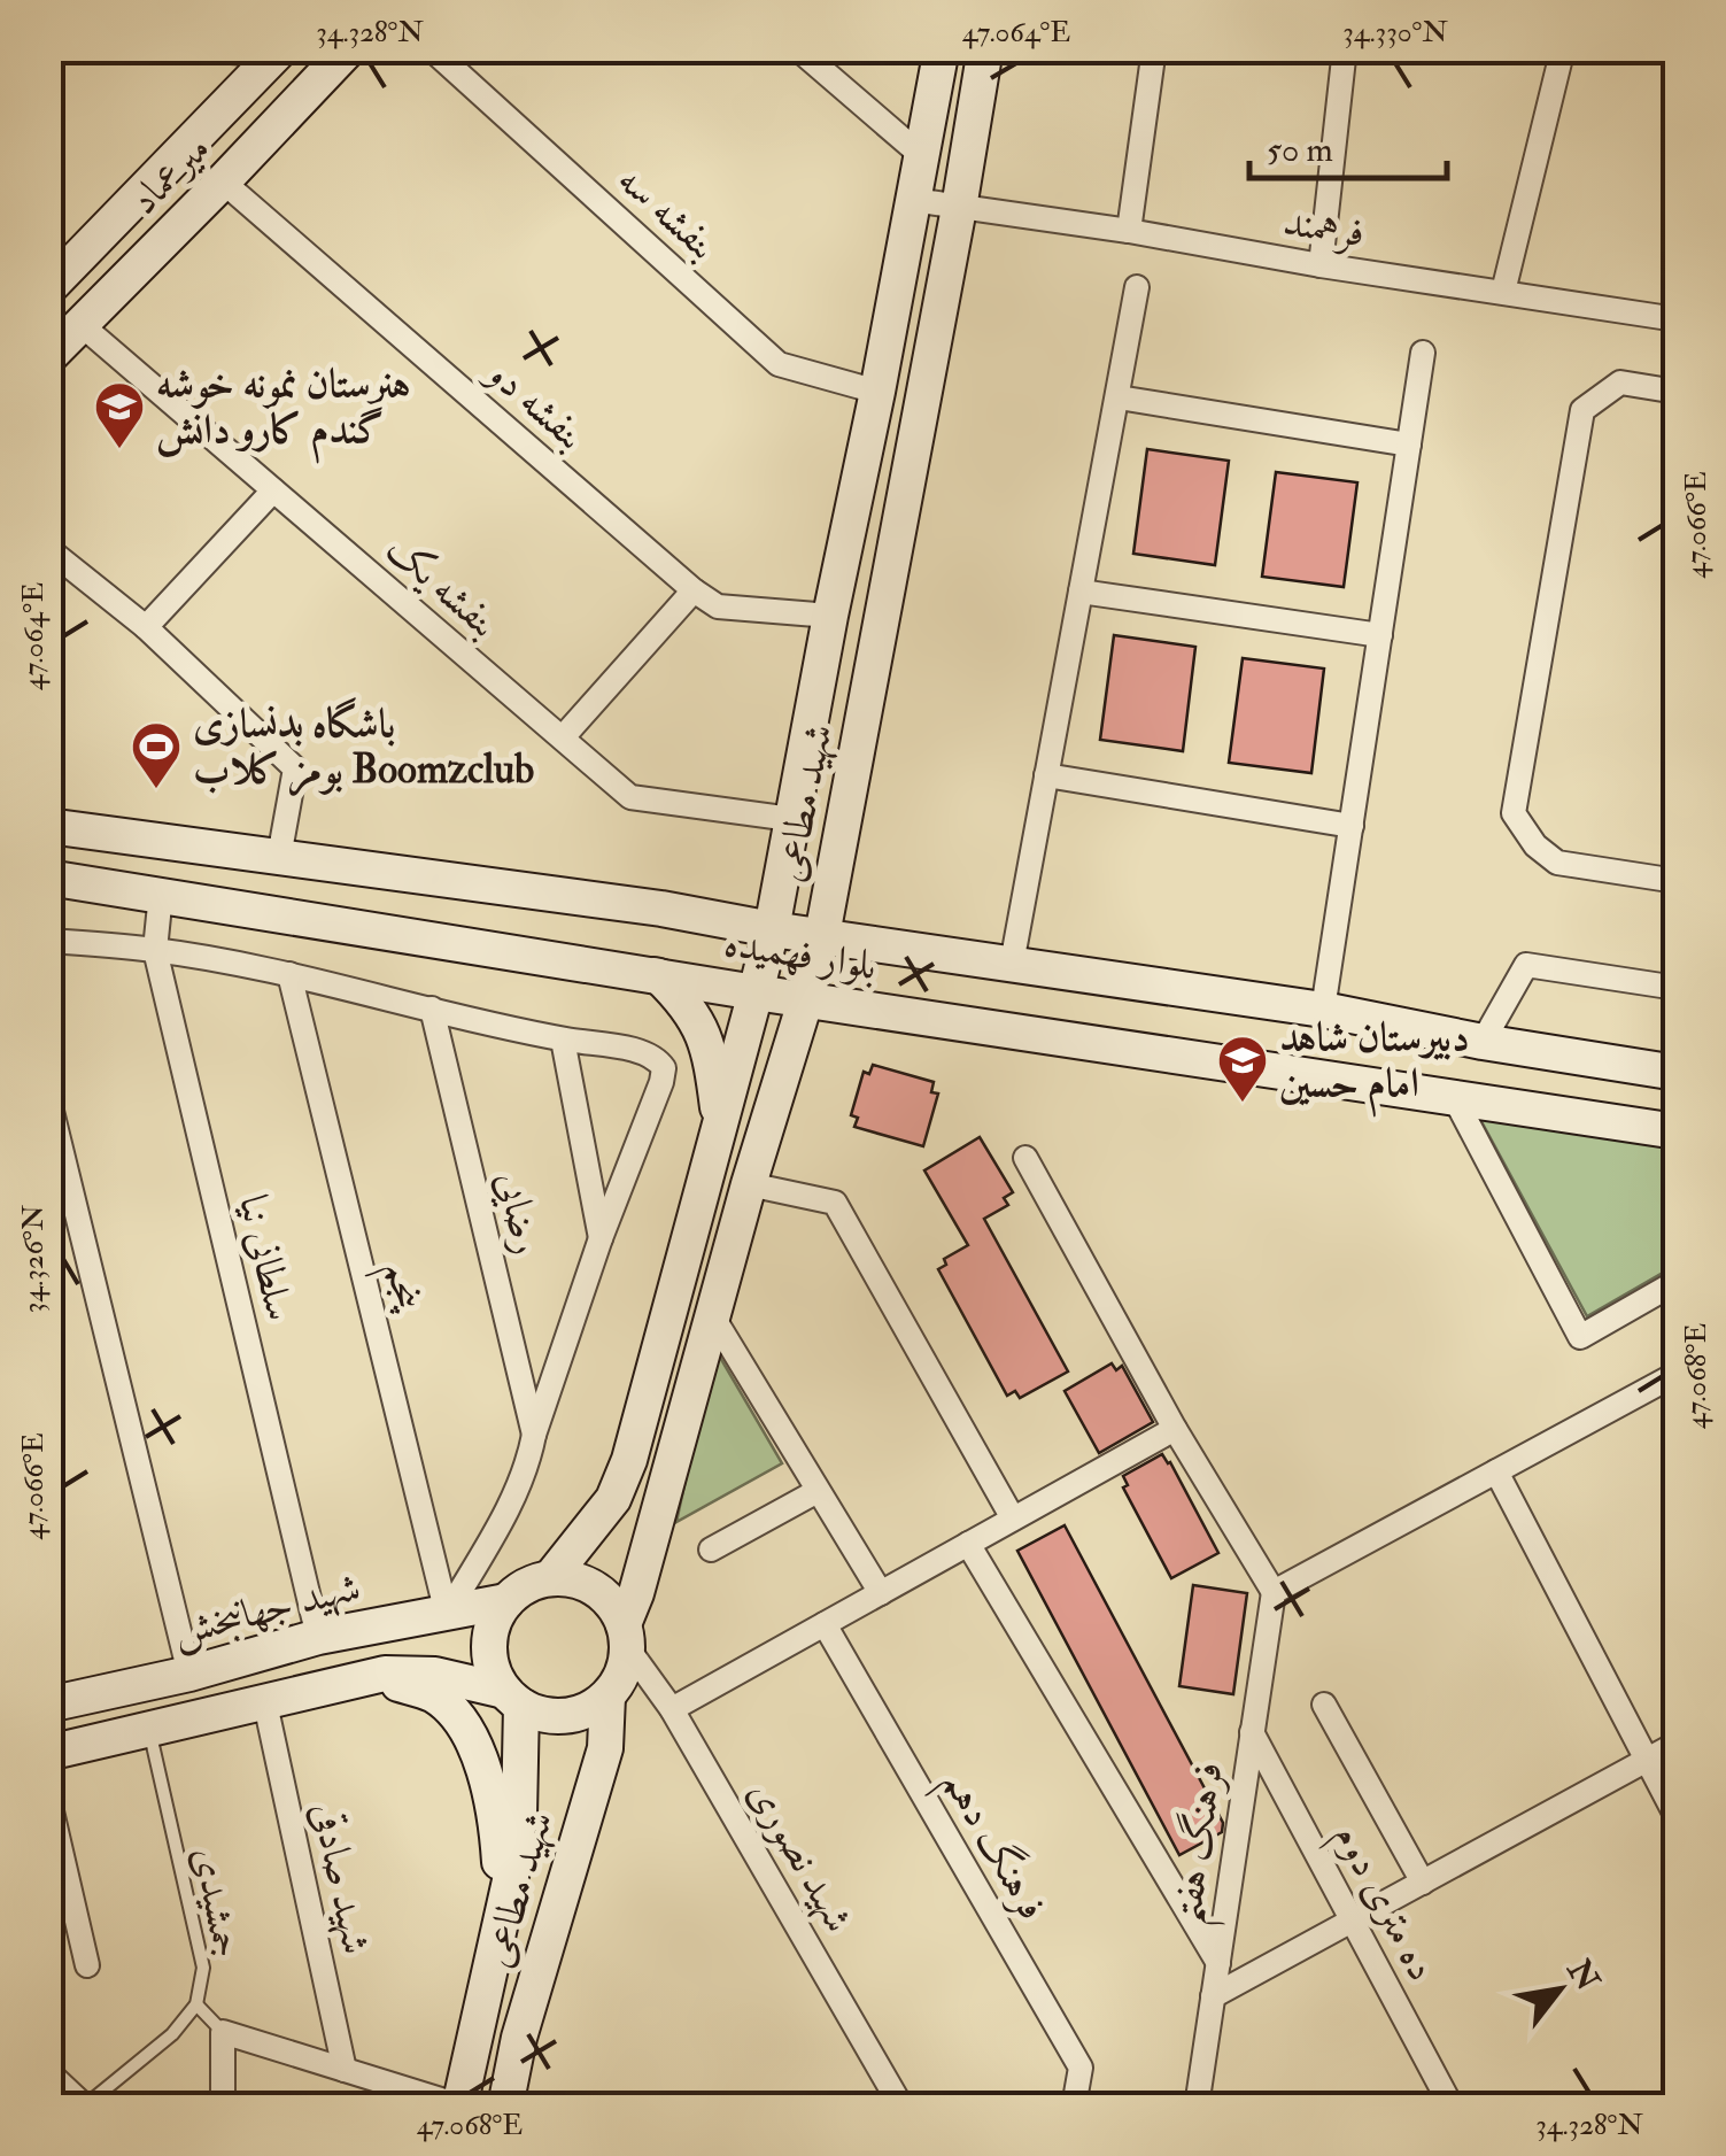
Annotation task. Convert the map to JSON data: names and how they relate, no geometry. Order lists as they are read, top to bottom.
{
  "streets": {
    "street": [
      "میرعماد",
      "بنفشه سه",
      "فرهمند",
      "بنفشه دو",
      "بنفشه یک",
      "شهید مطاعی",
      "بلوار فهمیده",
      "رضایی",
      "سلطانی نیا",
      "پنجم",
      "شهید جهانبخش",
      "فرهنگ هفتم",
      "فرهنگ دهم",
      "شهید نصوری",
      "شهید صادقی",
      "ده متری دوم"
    ],
    "lane": ["جمشیدی"]
  },
  "crossings": [
    ["میرعماد", "بنفشه دو"],
    ["میرعماد", "بنفشه یک"],
    ["بنفشه سه", "شهید مطاعی"],
    ["فرهمند", "شهید مطاعی"],
    ["بنفشه دو", "شهید مطاعی"],
    ["بنفشه یک", "شهید مطاعی"],
    ["شهید مطاعی", "بلوار فهمیده"],
    ["شهید مطاعی", "شهید جهانبخش"],
    ["شهید مطاعی", "شهید نصوری"],
    ["بلوار فهمیده", "سلطانی نیا"],
    ["سلطانی نیا", "شهید جهانبخش"],
    ["پنجم", "شهید جهانبخش"],
    ["شهید جهانبخش", "شهید نصوری"],
    ["فرهنگ هفتم", "ده متری دوم"]
  ],
  "places": {
    "school or university": ["هنرستان نمونه خوشه گندم کارو دانش", "دبیرستان شاهد امام حسین"],
    "sports": ["باشگاه بدنسازی بومز کلاب Boomzclub"]
  },
  "scale_bar": "50 m",
  "north": "top right",
  "coordinates": [
    "34.328°N",
    "47.064°E",
    "34.330°N",
    "47.066°E",
    "34.326°N",
    "47.068°E"
  ]
}
